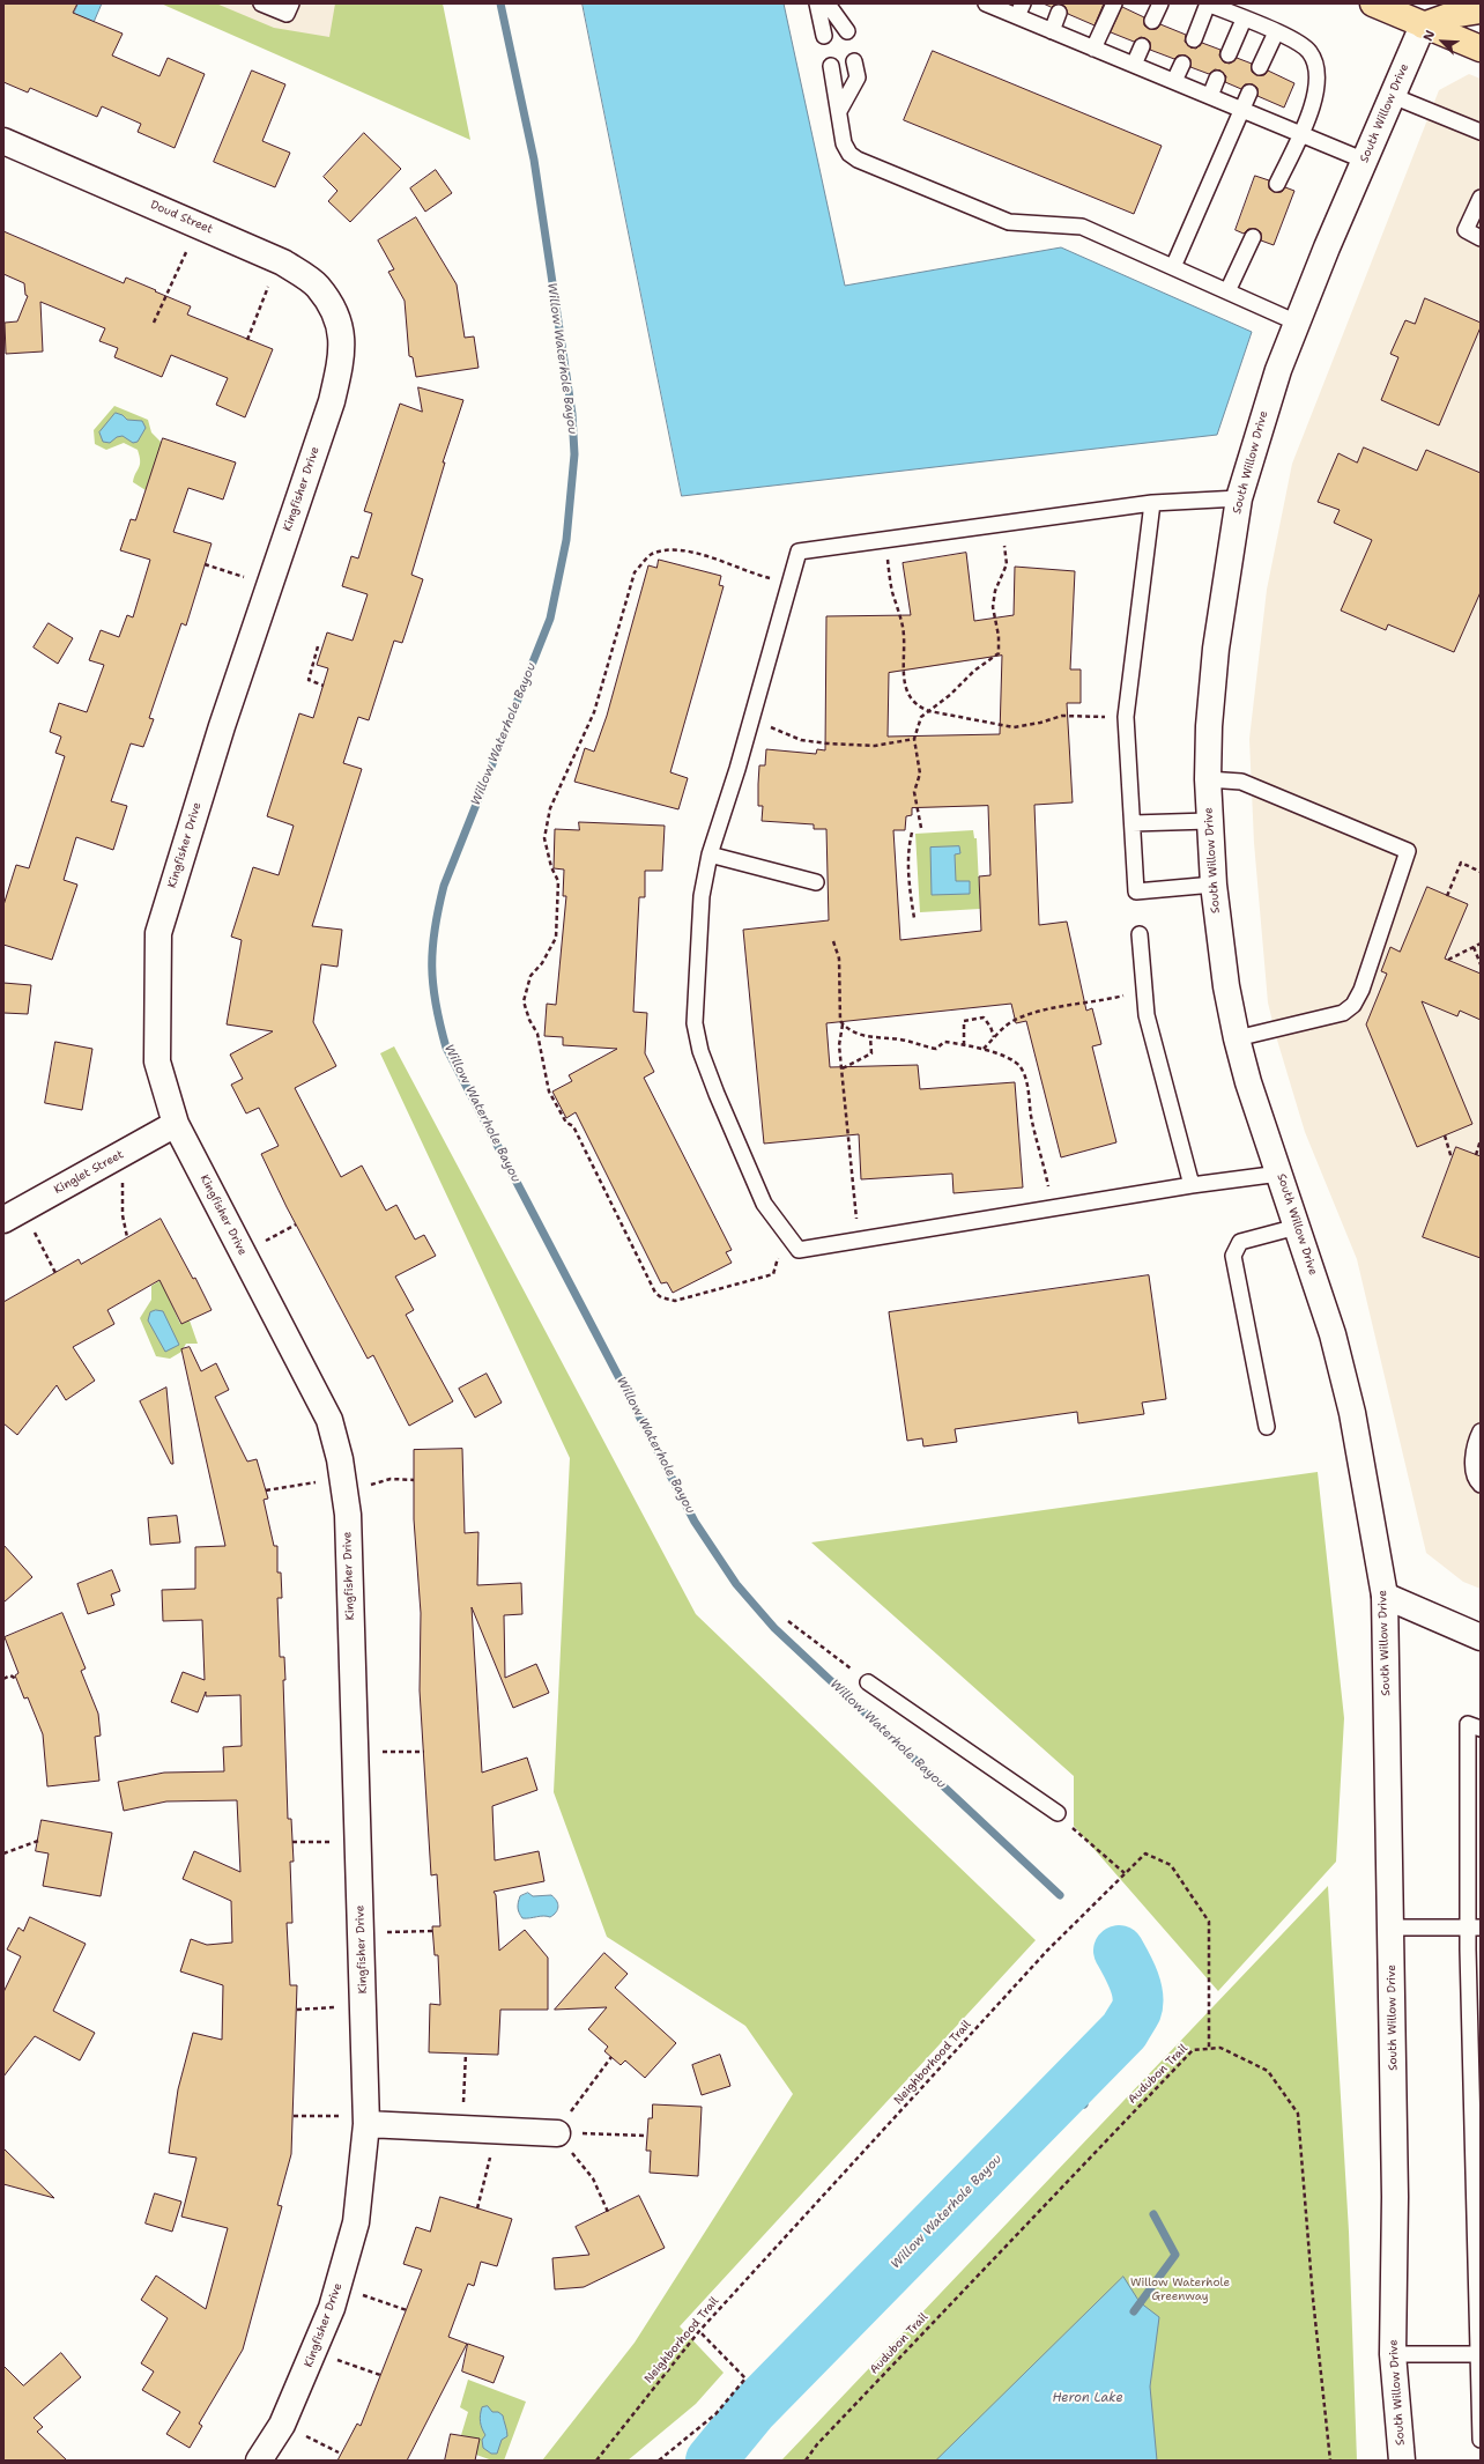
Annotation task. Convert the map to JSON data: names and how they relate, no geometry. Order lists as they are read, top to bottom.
{
  "streets": {
    "street": [
      "South Willow Drive",
      "Doud Street",
      "Kingfisher Drive",
      "Kinglet Street"
    ],
    "path": ["Neighborhood Trail", "Audubon Trail"]
  },
  "crossings": [
    ["Doud Street", "Kingfisher Drive"],
    ["Kingfisher Drive", "Kinglet Street"],
    ["Neighborhood Trail", "Audubon Trail"]
  ],
  "water": ["Willow Waterhole Bayou", "Heron Lake"],
  "parks": ["Willow Waterhole Greenway"],
  "north": "top left"
}
